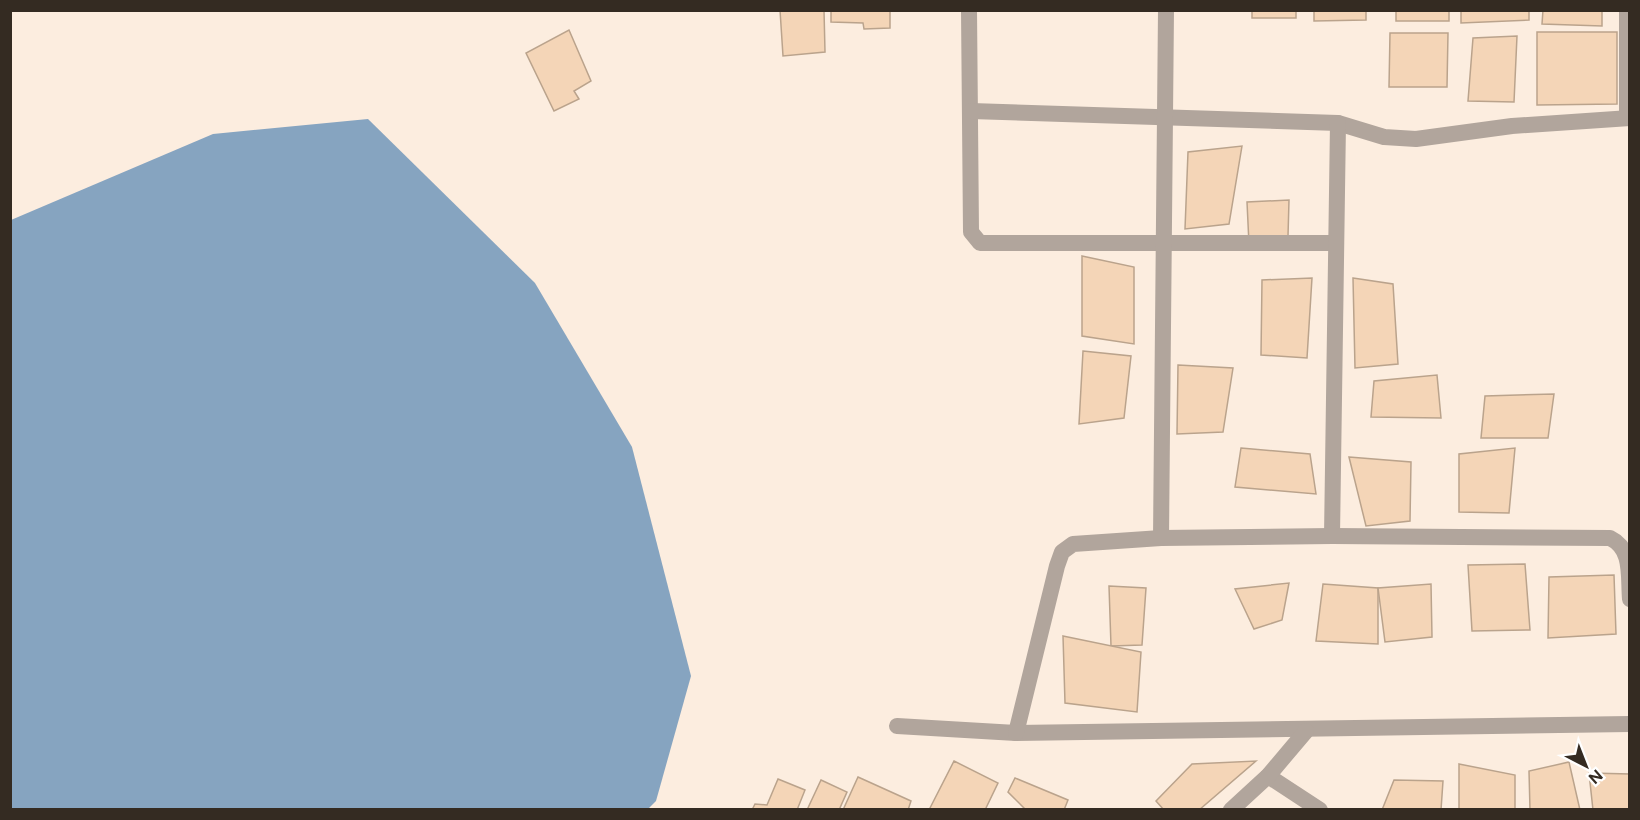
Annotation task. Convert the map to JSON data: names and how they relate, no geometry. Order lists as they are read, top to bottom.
{
  "north": "bottom right"
}
